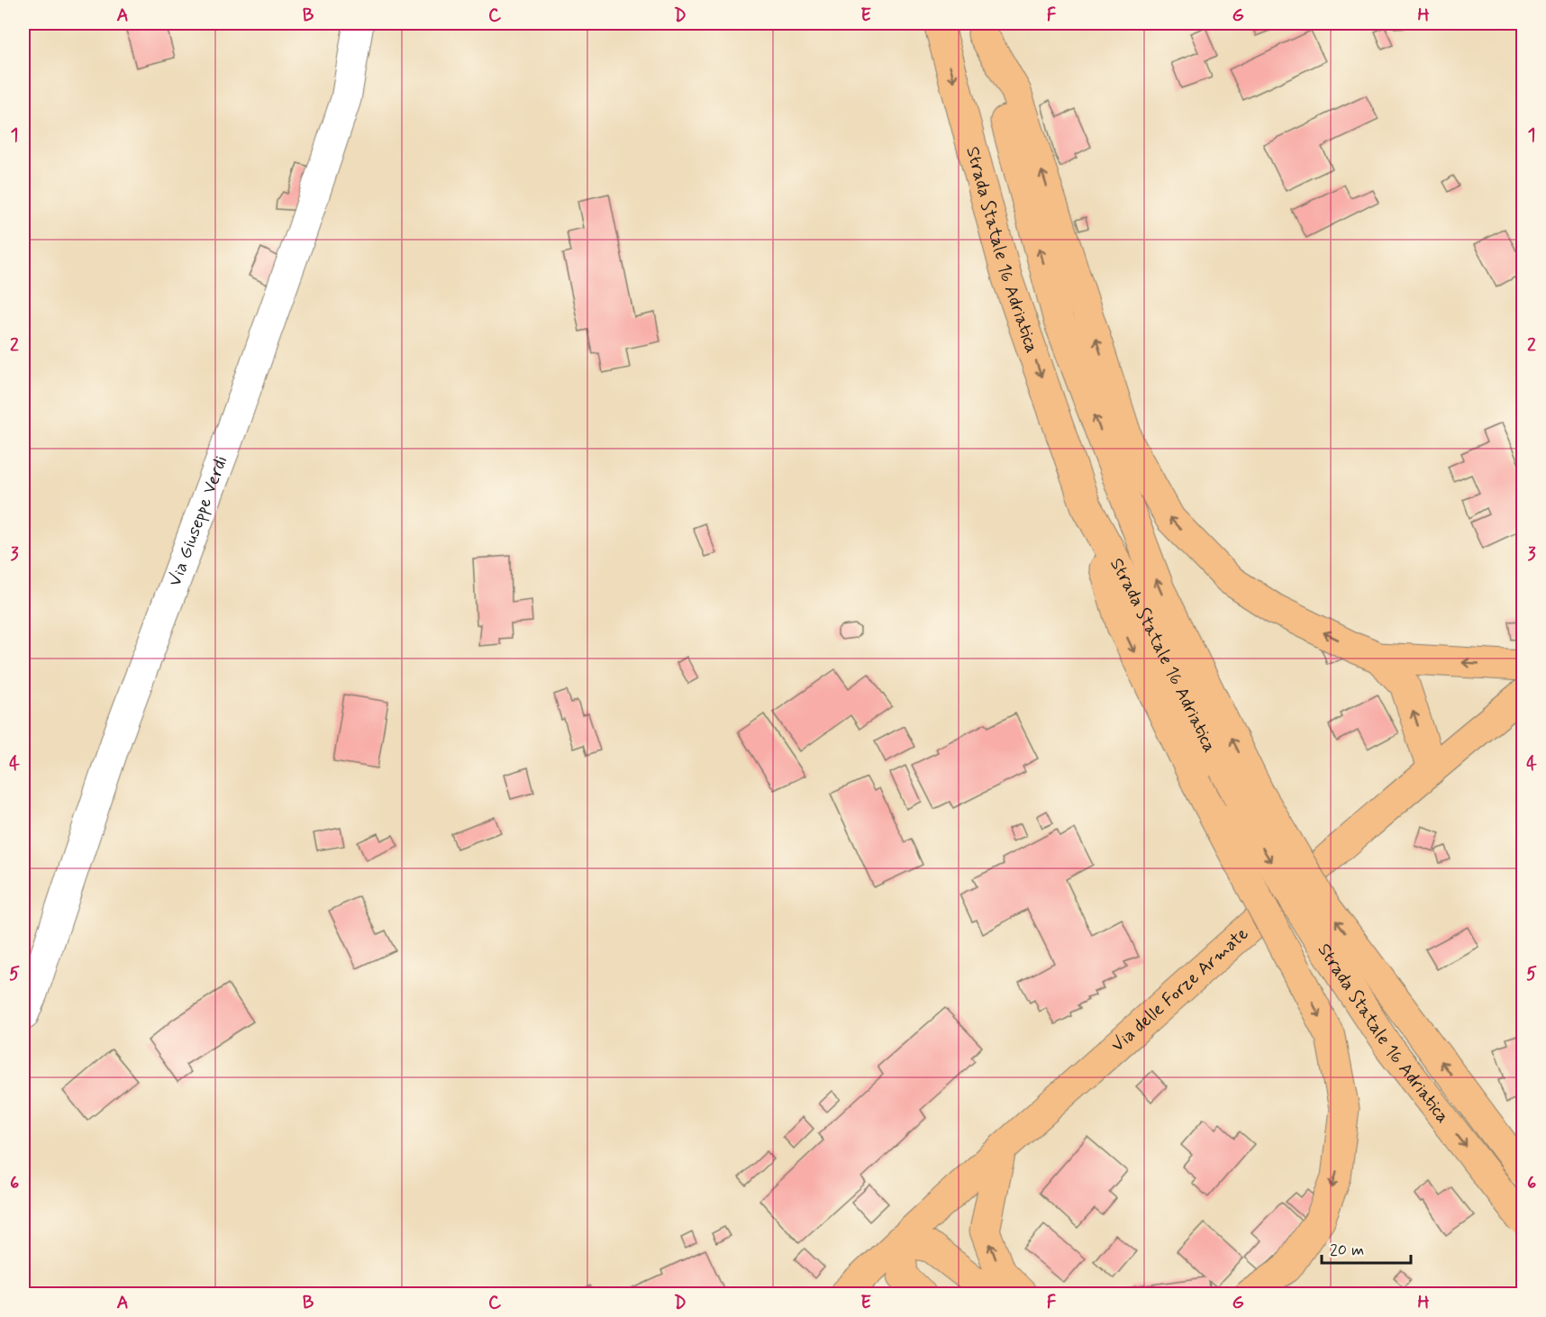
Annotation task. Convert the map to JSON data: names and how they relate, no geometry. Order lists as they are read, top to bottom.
{
  "streets": {
    "main road": ["Strada Statale 16 Adriatica", "Via delle Forze Armate"],
    "street": ["Via Giuseppe Verdi"]
  },
  "scale_bar": "20 m",
  "grid": {
    "columns": [
      "A",
      "B",
      "C",
      "D",
      "E",
      "F",
      "G",
      "H"
    ],
    "rows": [
      "1",
      "2",
      "3",
      "4",
      "5",
      "6"
    ]
  }
}
